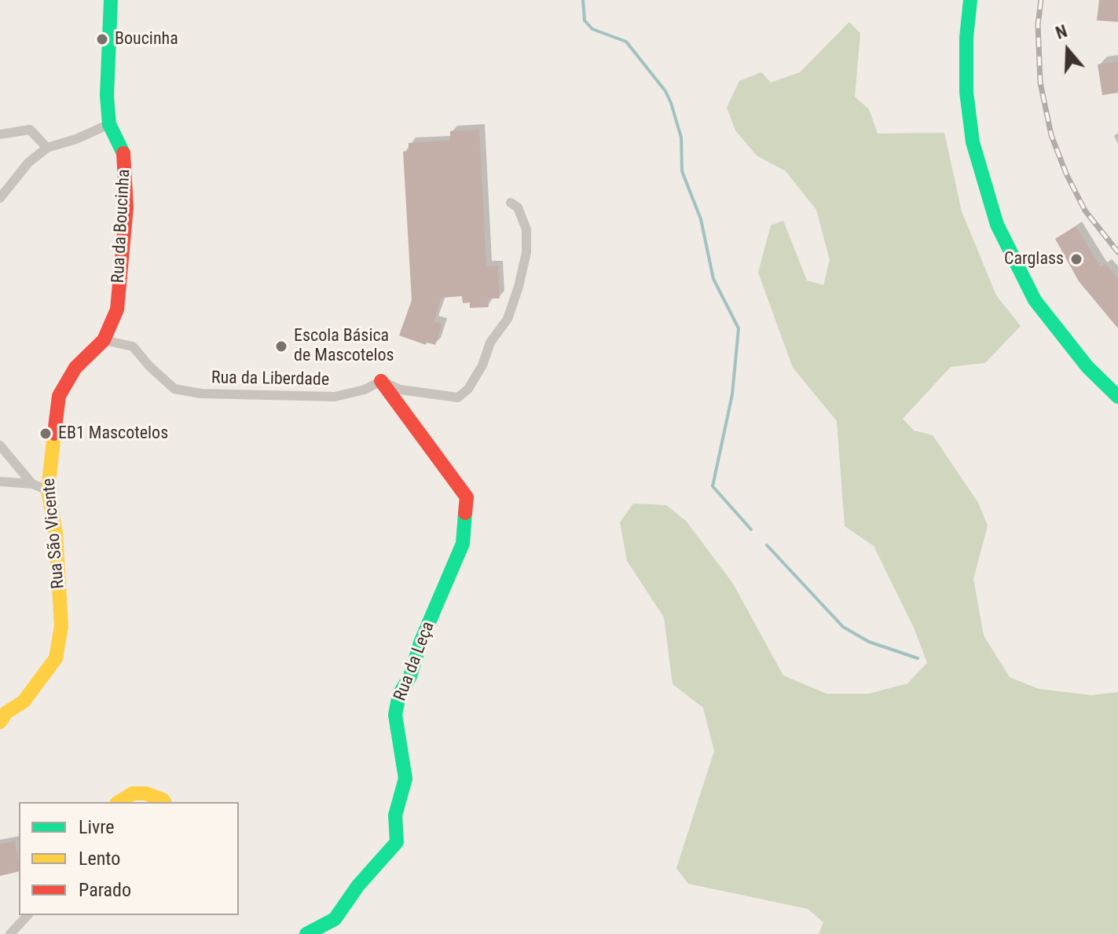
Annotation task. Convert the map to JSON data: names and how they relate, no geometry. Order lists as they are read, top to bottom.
{
  "streets": {
    "street": [
      "Rua da Boucinha",
      "Rua da Liberdade",
      "Rua São Vicente",
      "Rua da Leça"
    ]
  },
  "crossings": [
    ["Rua da Boucinha", "Rua da Liberdade"],
    ["Rua da Boucinha", "Rua São Vicente"],
    ["Rua da Liberdade", "Rua São Vicente"],
    ["Rua da Liberdade", "Rua da Leça"]
  ],
  "places": [
    "Boucinha",
    "Carglass",
    "Escola Básica de Mascotelos",
    "EB1 Mascotelos"
  ],
  "legend": ["Livre", "Lento", "Parado"],
  "north": "top"
}
